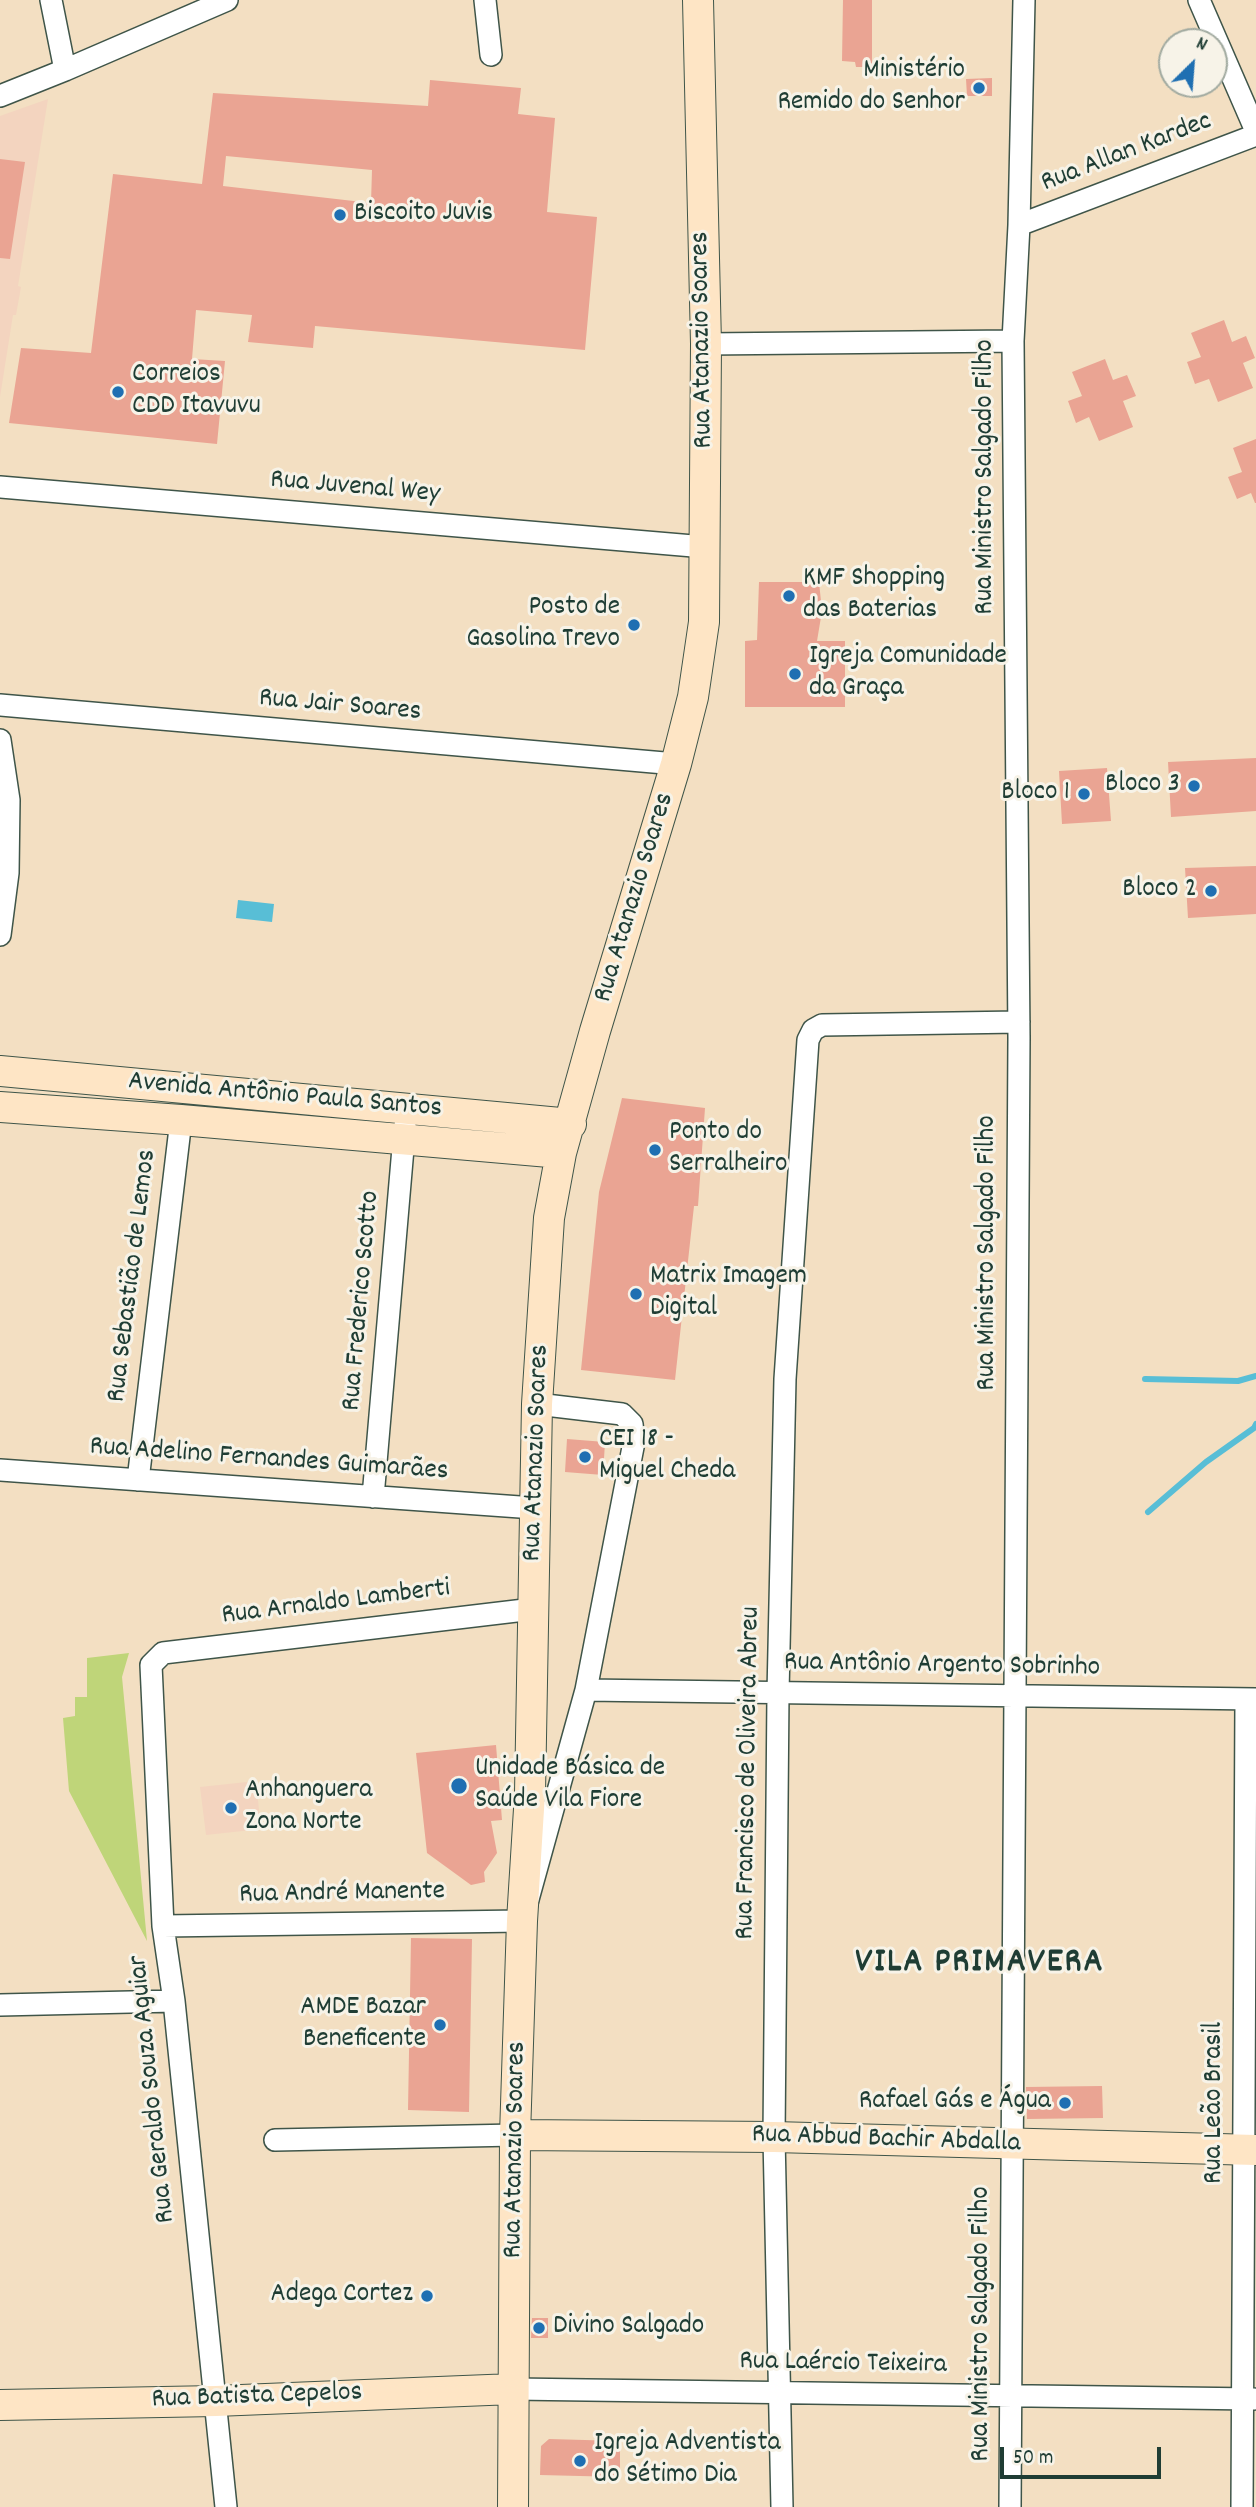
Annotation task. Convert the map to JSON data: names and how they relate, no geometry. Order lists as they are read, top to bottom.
{
  "streets": {
    "main road": [
      "Rua Atanazio Soares",
      "Avenida Antônio Paula Santos",
      "Rua Abbud Bachir Abdalla",
      "Rua Batista Cepelos"
    ],
    "street": [
      "Rua Allan Kardec",
      "Rua Ministro Salgado Filho",
      "Rua Juvenal Wey",
      "Rua Jair Soares",
      "Rua Sebastião de Lemos",
      "Rua Frederico Scotto",
      "Rua Adelino Fernandes Guimarães",
      "Rua Arnaldo Lamberti",
      "Rua Antônio Argento Sobrinho",
      "Rua Francisco de Oliveira Abreu",
      "Rua André Manente",
      "Rua Geraldo Souza Aguiar",
      "Rua Leão Brasil",
      "Rua Laércio Teixeira"
    ]
  },
  "crossings": [
    ["Rua Allan Kardec", "Rua Ministro Salgado Filho"],
    ["Rua Atanazio Soares", "Rua Juvenal Wey"],
    ["Rua Atanazio Soares", "Rua Jair Soares"],
    ["Rua Atanazio Soares", "Avenida Antônio Paula Santos"],
    ["Rua Atanazio Soares", "Rua Adelino Fernandes Guimarães"],
    ["Rua Atanazio Soares", "Rua Arnaldo Lamberti"],
    ["Rua Atanazio Soares", "Rua André Manente"],
    ["Rua Atanazio Soares", "Rua Abbud Bachir Abdalla"],
    ["Rua Atanazio Soares", "Rua Laércio Teixeira"],
    ["Rua Atanazio Soares", "Rua Batista Cepelos"],
    ["Rua Ministro Salgado Filho", "Rua Antônio Argento Sobrinho"],
    ["Rua Ministro Salgado Filho", "Rua Francisco de Oliveira Abreu"],
    ["Rua Ministro Salgado Filho", "Rua Abbud Bachir Abdalla"],
    ["Rua Ministro Salgado Filho", "Rua Laércio Teixeira"],
    ["Avenida Antônio Paula Santos", "Rua Sebastião de Lemos"],
    ["Avenida Antônio Paula Santos", "Rua Frederico Scotto"],
    ["Rua Sebastião de Lemos", "Rua Adelino Fernandes Guimarães"],
    ["Rua Frederico Scotto", "Rua Adelino Fernandes Guimarães"],
    ["Rua Arnaldo Lamberti", "Rua Geraldo Souza Aguiar"],
    ["Rua Antônio Argento Sobrinho", "Rua Francisco de Oliveira Abreu"],
    ["Rua Antônio Argento Sobrinho", "Rua Leão Brasil"],
    ["Rua Francisco de Oliveira Abreu", "Rua Abbud Bachir Abdalla"],
    ["Rua Francisco de Oliveira Abreu", "Rua Laércio Teixeira"],
    ["Rua André Manente", "Rua Geraldo Souza Aguiar"],
    ["Rua Geraldo Souza Aguiar", "Rua Batista Cepelos"],
    ["Rua Leão Brasil", "Rua Abbud Bachir Abdalla"],
    ["Rua Leão Brasil", "Rua Laércio Teixeira"],
    ["Rua Laércio Teixeira", "Rua Batista Cepelos"]
  ],
  "districts": ["VILA PRIMAVERA"],
  "places": [
    "Ministério Remido do Senhor",
    "Biscoito Juvis",
    "Correios CDD Itavuvu",
    "KMF Shopping das Baterias",
    "Posto de Gasolina Trevo",
    "Igreja Comunidade da Graça",
    "Bloco 3",
    "Bloco 1",
    "Bloco 2",
    "Ponto do Serralheiro",
    "Matrix Imagem Digital",
    "CEI 18 - Miguel Cheda",
    "Unidade Básica de Saúde Vila Fiore",
    "Anhanguera Zona Norte",
    "AMDE Bazar Beneficente",
    "Rafael Gás e Água",
    "Adega Cortez",
    "Divino Salgado",
    "Igreja Adventista do Sétimo Dia"
  ],
  "scale_bar": "50 m",
  "north": "top right"
}
